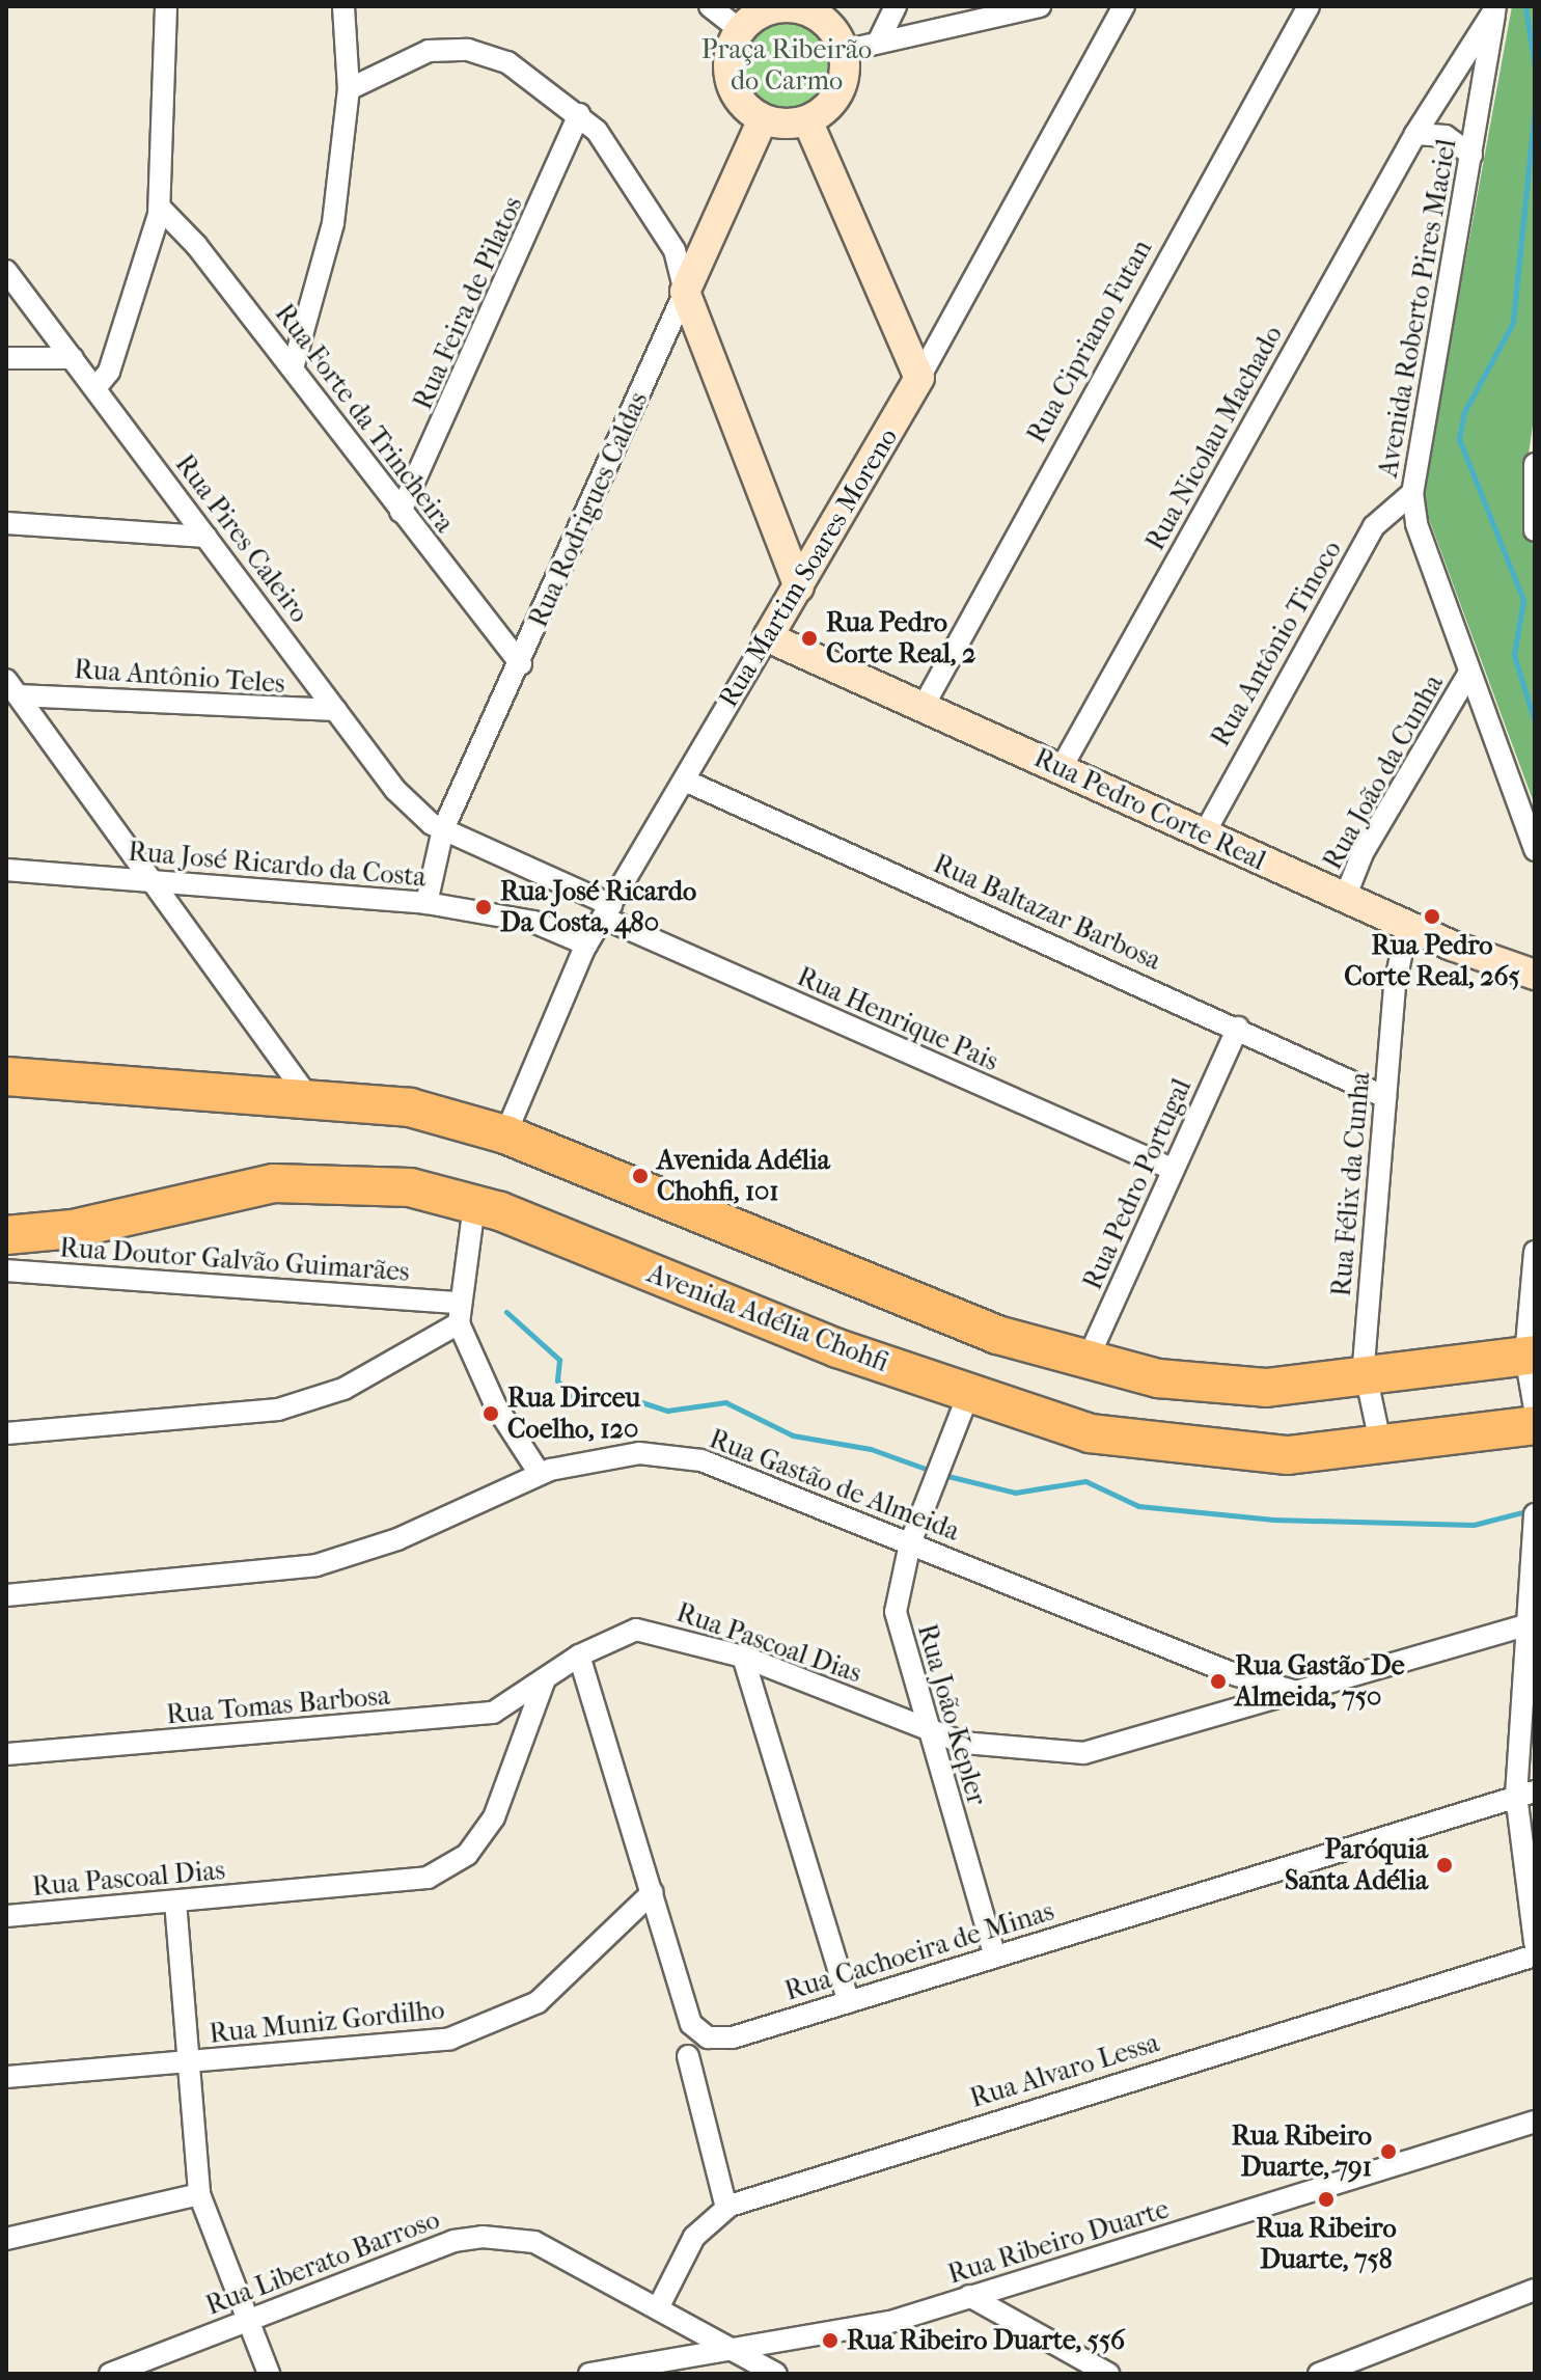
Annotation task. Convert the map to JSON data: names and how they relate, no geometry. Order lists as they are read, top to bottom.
{
  "streets": {
    "highway": ["Avenida Adélia Chohfi"],
    "street": [
      "Rua Feira de Pilatos",
      "Avenida Roberto Pires Maciel",
      "Rua Cipriano Futan",
      "Rua Forte da Trincheira",
      "Rua Nicolau Machado",
      "Rua Rodrigues Caldas",
      "Rua Pires Caleiro",
      "Rua Martim Soares Moreno",
      "Rua Antônio Tinoco",
      "Rua Antônio Teles",
      "Rua João da Cunha",
      "Rua Pedro Corte Real",
      "Rua José Ricardo da Costa",
      "Rua Baltazar Barbosa",
      "Rua Henrique Pais",
      "Rua Pedro Portugal",
      "Rua Félix da Cunha",
      "Rua Doutor Galvão Guimarães",
      "Rua Gastão de Almeida",
      "Rua Pascoal Dias",
      "Rua Tomas Barbosa",
      "Rua João Kepler",
      "Rua Cachoeira de Minas",
      "Rua Muniz Gordilho",
      "Rua Alvaro Lessa",
      "Rua Ribeiro Duarte",
      "Rua Liberato Barroso"
    ]
  },
  "crossings": [
    ["Rua Feira de Pilatos", "Rua Forte da Trincheira"],
    ["Avenida Roberto Pires Maciel", "Rua Nicolau Machado"],
    ["Avenida Roberto Pires Maciel", "Rua Antônio Tinoco"],
    ["Avenida Roberto Pires Maciel", "Rua João da Cunha"],
    ["Rua Cipriano Futan", "Rua Pedro Corte Real"],
    ["Rua Forte da Trincheira", "Rua Rodrigues Caldas"],
    ["Rua Nicolau Machado", "Rua Pedro Corte Real"],
    ["Rua Rodrigues Caldas", "Rua Pires Caleiro"],
    ["Rua Rodrigues Caldas", "Rua José Ricardo da Costa"],
    ["Rua Rodrigues Caldas", "Rua Henrique Pais"],
    ["Rua Pires Caleiro", "Rua Antônio Teles"],
    ["Rua Pires Caleiro", "Rua Henrique Pais"],
    ["Rua Martim Soares Moreno", "Rua Pedro Corte Real"],
    ["Rua Martim Soares Moreno", "Rua José Ricardo da Costa"],
    ["Rua Martim Soares Moreno", "Rua Baltazar Barbosa"],
    ["Rua Martim Soares Moreno", "Rua Henrique Pais"],
    ["Rua Antônio Tinoco", "Rua Pedro Corte Real"],
    ["Rua João da Cunha", "Rua Pedro Corte Real"],
    ["Rua Pedro Corte Real", "Rua Félix da Cunha"],
    ["Rua Baltazar Barbosa", "Rua Pedro Portugal"],
    ["Rua Baltazar Barbosa", "Rua Félix da Cunha"],
    ["Rua Henrique Pais", "Rua Pedro Portugal"],
    ["Rua Félix da Cunha", "Avenida Adélia Chohfi"],
    ["Avenida Adélia Chohfi", "Rua João Kepler"],
    ["Rua Gastão de Almeida", "Rua Pascoal Dias"],
    ["Rua Gastão de Almeida", "Rua João Kepler"],
    ["Rua Pascoal Dias", "Rua Tomas Barbosa"],
    ["Rua Pascoal Dias", "Rua João Kepler"],
    ["Rua Pascoal Dias", "Rua Cachoeira de Minas"],
    ["Rua João Kepler", "Rua Cachoeira de Minas"],
    ["Rua Cachoeira de Minas", "Rua Muniz Gordilho"],
    ["Rua Alvaro Lessa", "Rua Liberato Barroso"],
    ["Rua Ribeiro Duarte", "Rua Liberato Barroso"]
  ],
  "parks": ["Praça Ribeirão do Carmo"],
  "places": [
    "Rua Pedro Corte Real, 2",
    "Rua José Ricardo Da Costa, 480",
    "Rua Pedro Corte Real, 265",
    "Avenida Adélia Chohfi, 101",
    "Rua Dirceu Coelho, 120",
    "Rua Gastão De Almeida, 750",
    "Paróquia Santa Adélia",
    "Rua Ribeiro Duarte, 791",
    "Rua Ribeiro Duarte, 758",
    "Rua Ribeiro Duarte, 556"
  ]
}
